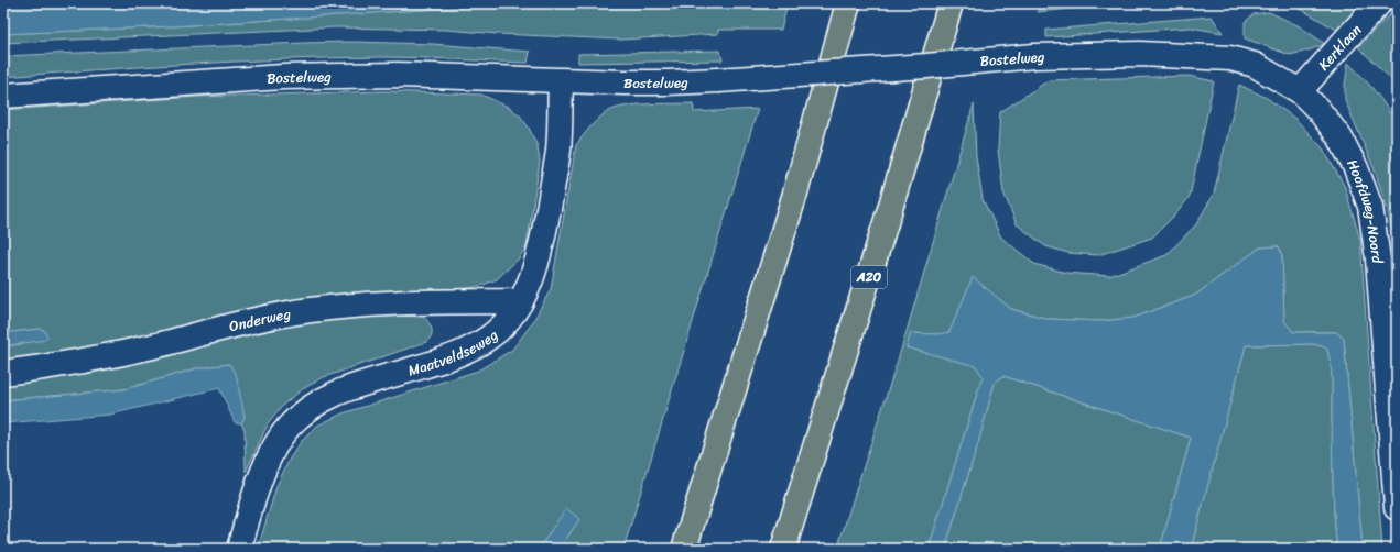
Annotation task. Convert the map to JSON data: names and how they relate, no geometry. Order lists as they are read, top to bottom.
{
  "streets": {
    "highway": ["A20"],
    "street": [
      "Kerklaan",
      "Bostelweg",
      "Hoofdweg-Noord",
      "Onderweg",
      "Maatveldseweg"
    ]
  },
  "crossings": [
    ["Kerklaan", "Bostelweg"],
    ["Kerklaan", "Hoofdweg-Noord"],
    ["Bostelweg", "Hoofdweg-Noord"],
    ["Bostelweg", "Maatveldseweg"],
    ["Onderweg", "Maatveldseweg"]
  ]
}
